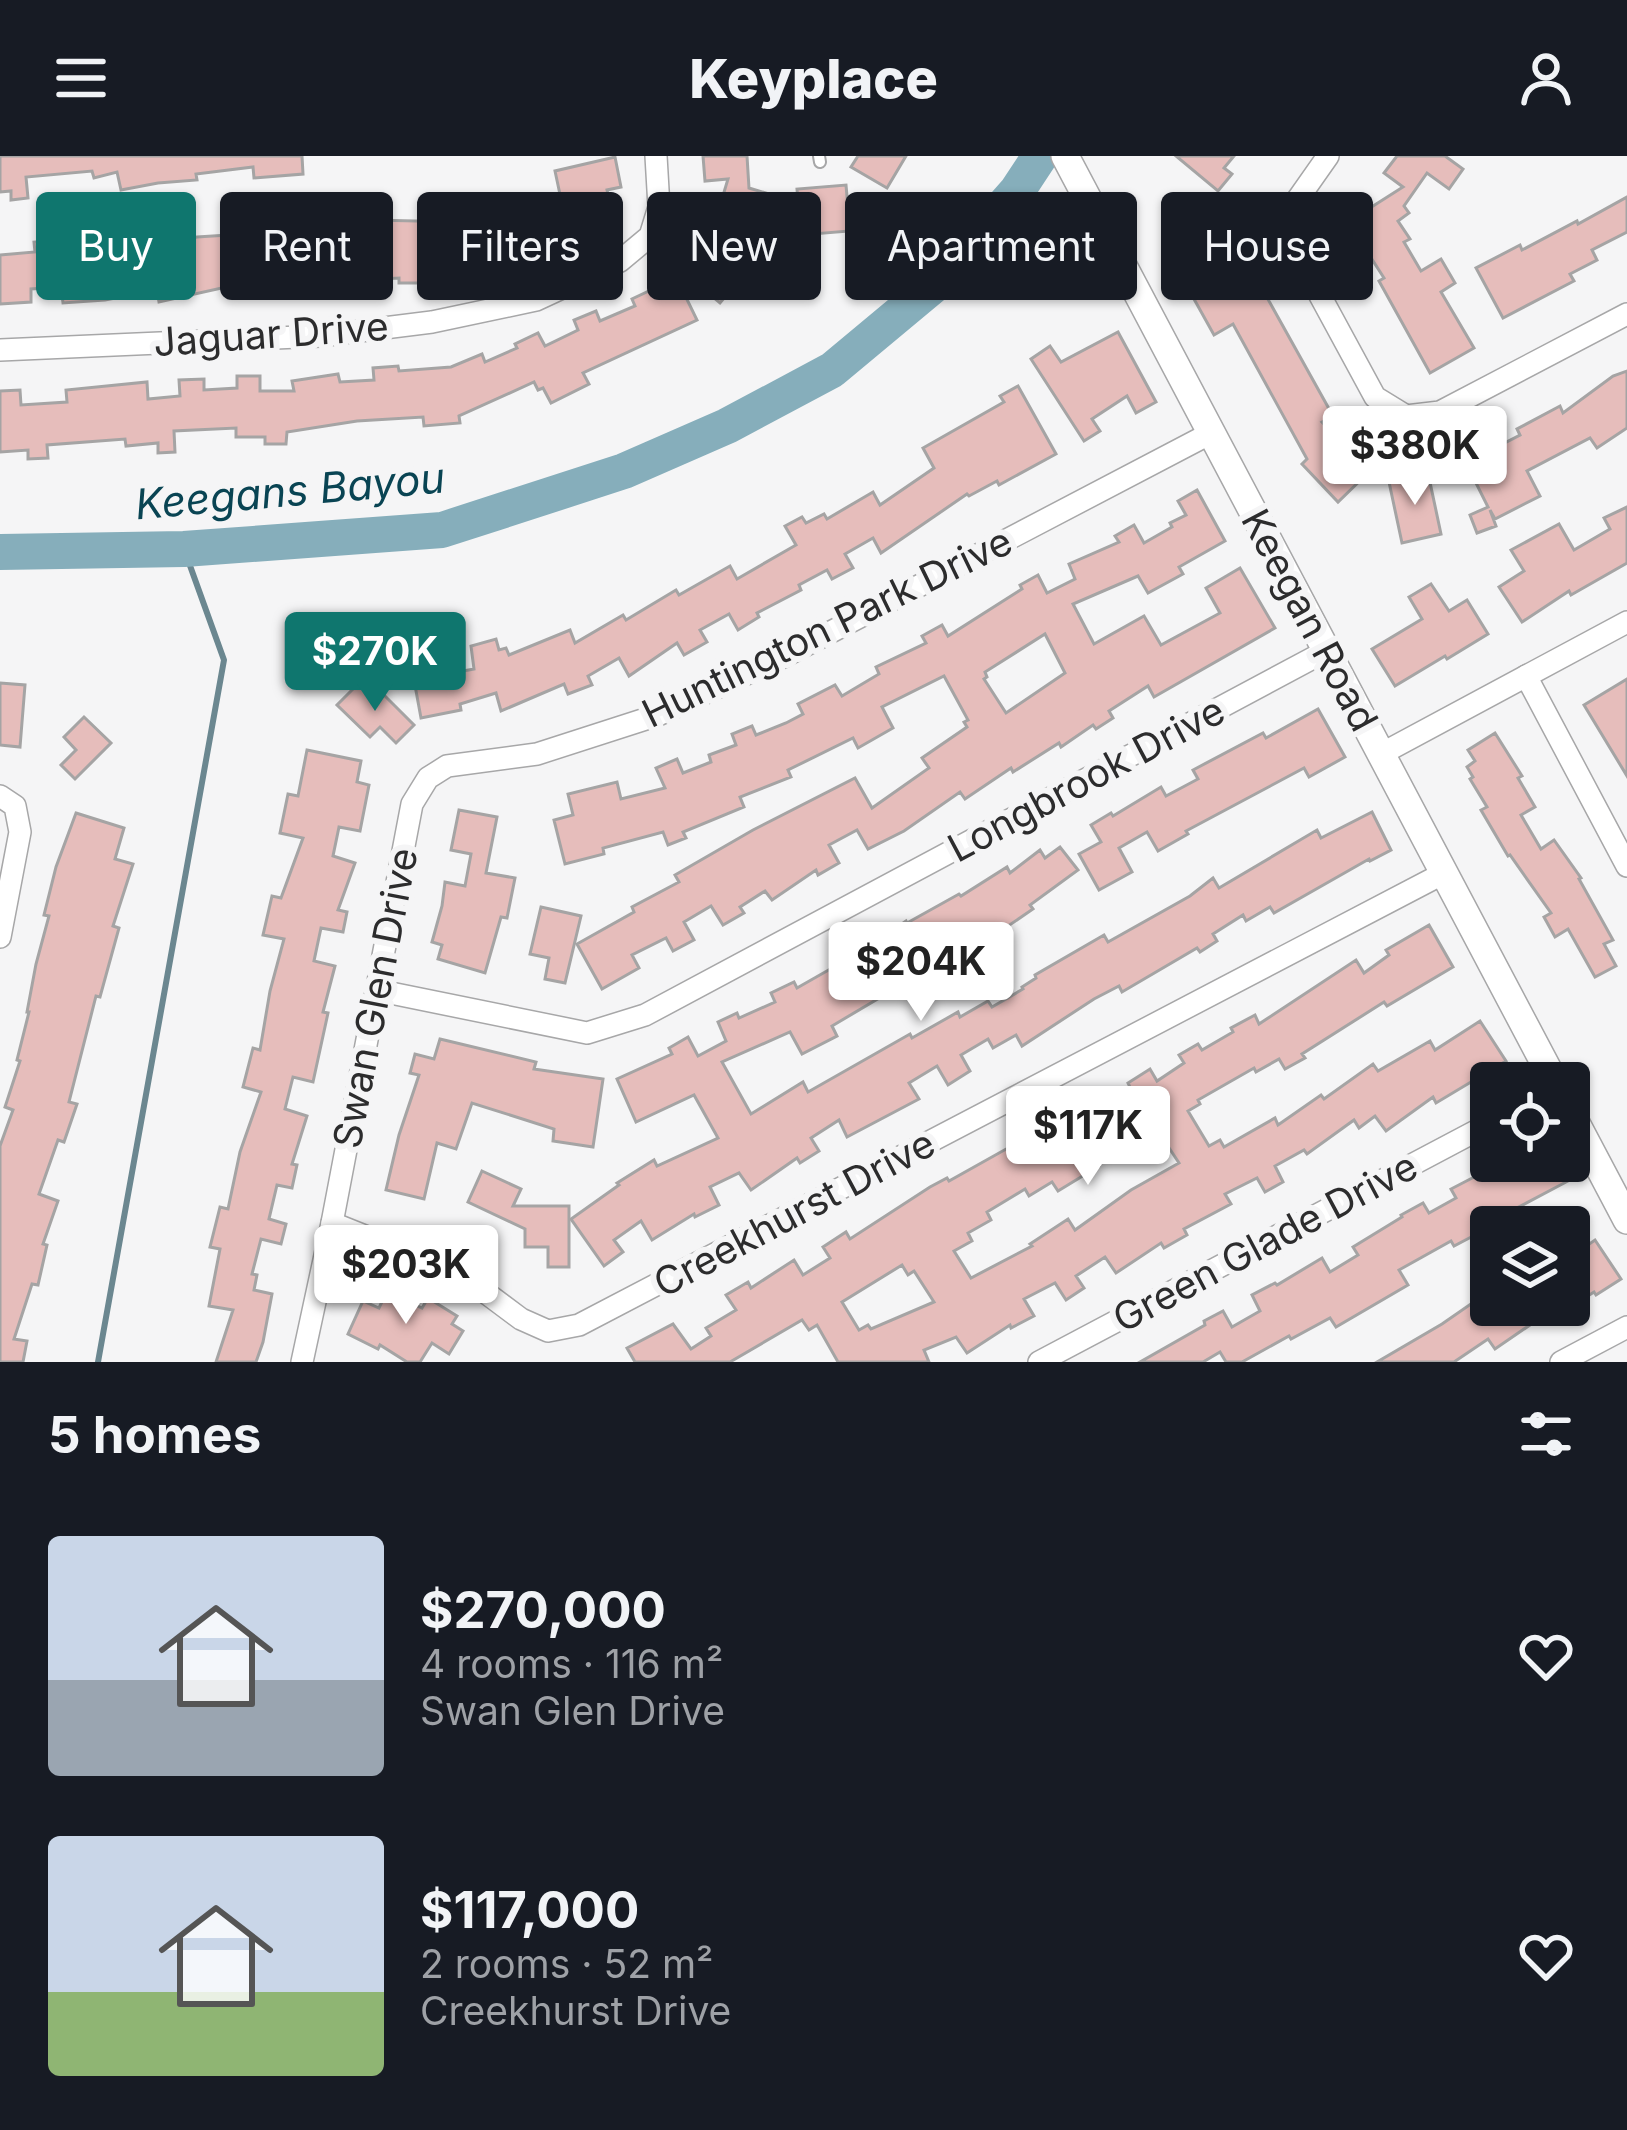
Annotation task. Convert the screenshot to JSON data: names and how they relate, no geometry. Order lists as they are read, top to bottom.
{
  "streets": {
    "street": [
      "Jaguar Drive",
      "Keegan Road",
      "Huntington Park Drive",
      "Longbrook Drive",
      "Swan Glen Drive",
      "Creekhurst Drive",
      "Green Glade Drive"
    ]
  },
  "crossings": [
    ["Keegan Road", "Huntington Park Drive"],
    ["Keegan Road", "Longbrook Drive"],
    ["Keegan Road", "Creekhurst Drive"],
    ["Huntington Park Drive", "Swan Glen Drive"],
    ["Longbrook Drive", "Swan Glen Drive"],
    ["Swan Glen Drive", "Creekhurst Drive"]
  ],
  "water": ["Keegans Bayou"],
  "page": {
    "header": "Keyplace",
    "chip": [
      "Buy",
      "Rent",
      "Filters",
      "New",
      "Apartment",
      "House"
    ],
    "price": [
      "$380K",
      "$270K",
      "$204K",
      "$117K",
      "$203K"
    ],
    "heading": "5 homes",
    "list": [
      {
        "name": "$270,000",
        "note": "4 rooms · 116 m² · Swan Glen Drive"
      },
      {
        "name": "$117,000",
        "note": "2 rooms · 52 m² · Creekhurst Drive"
      }
    ]
  }
}
